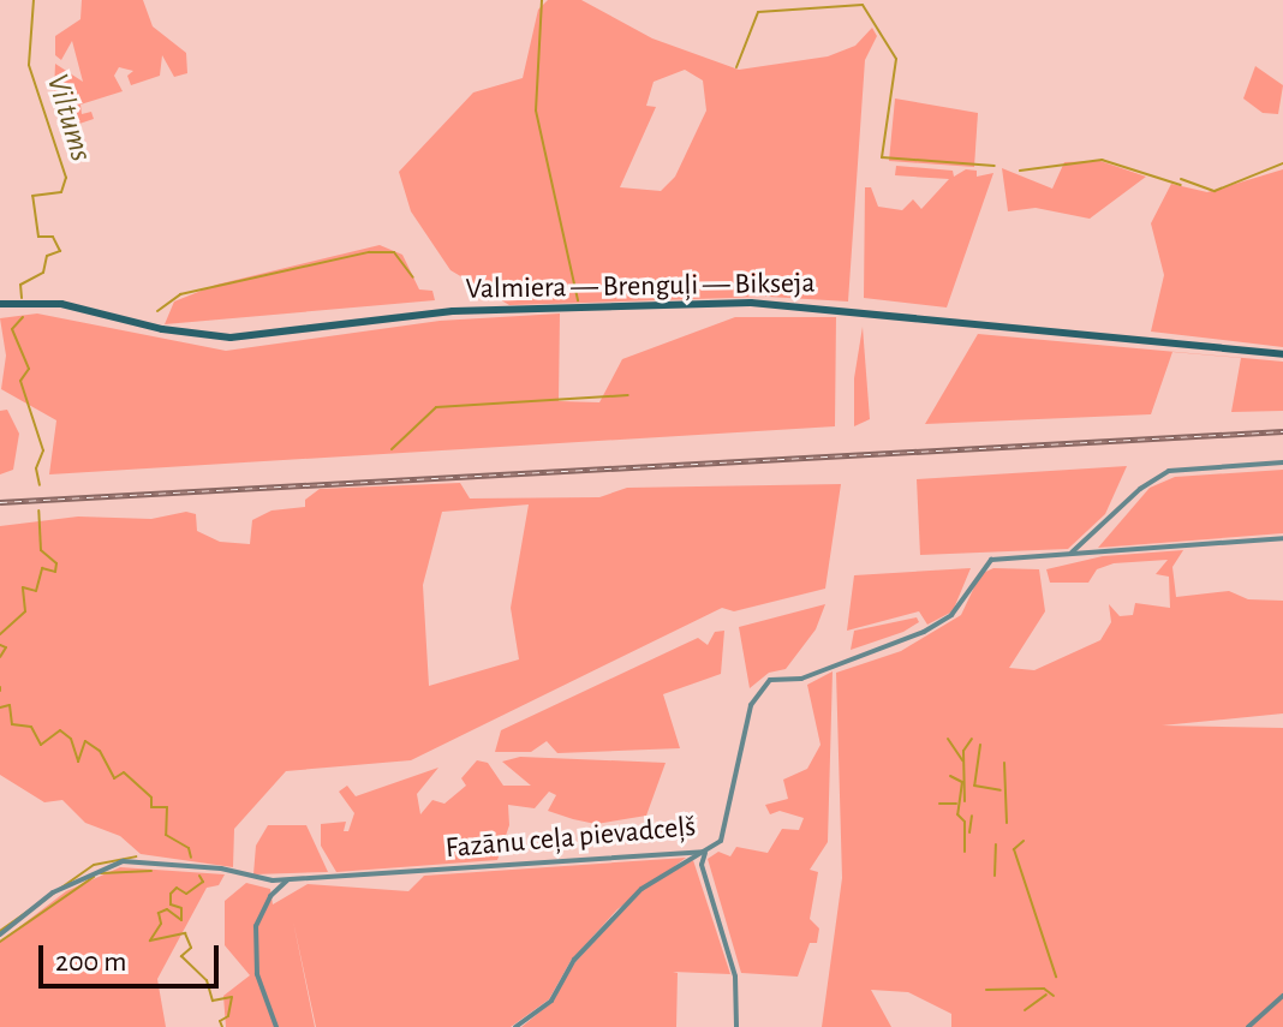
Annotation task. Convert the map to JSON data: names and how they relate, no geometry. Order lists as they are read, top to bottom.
{
  "streets": {
    "main road": ["Valmiera — Brenguļi — Bikseja"],
    "street": ["Fazānu ceļa pievadceļš"]
  },
  "water": ["Viltums"],
  "scale_bar": "200 m"
}
